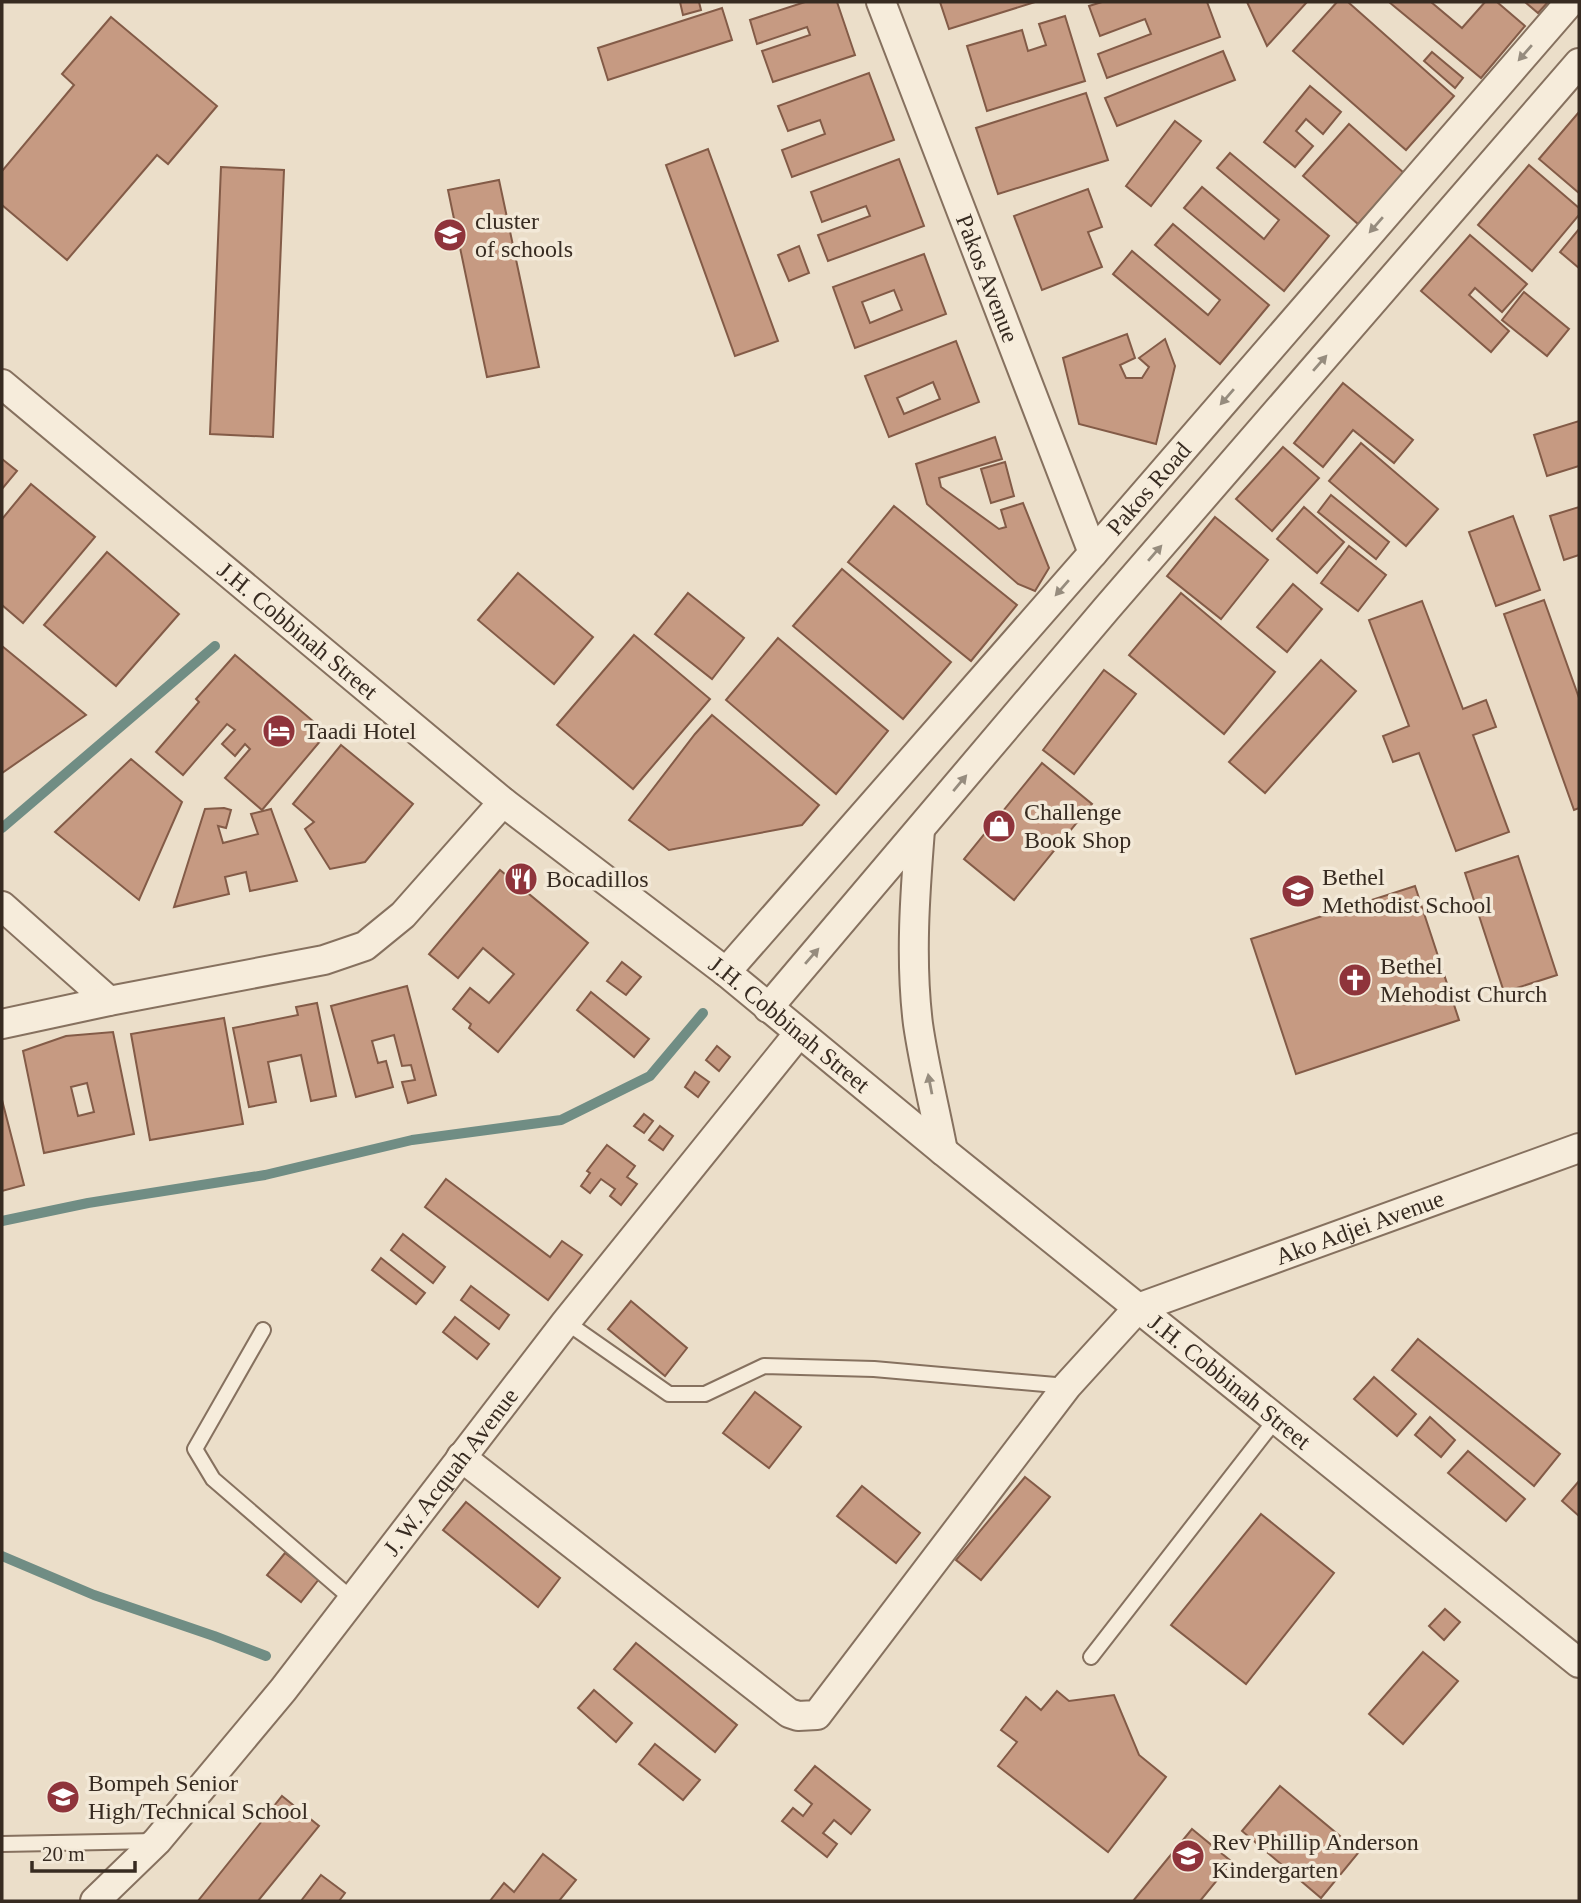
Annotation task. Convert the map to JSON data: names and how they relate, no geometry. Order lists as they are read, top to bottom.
{
  "streets": {
    "street": [
      "Pakos Avenue",
      "Pakos Road",
      "J.H. Cobbinah Street",
      "Ako Adjei Avenue",
      "J. W. Acquah Avenue"
    ]
  },
  "crossings": [
    ["Pakos Avenue", "Pakos Road"],
    ["Pakos Road", "J.H. Cobbinah Street"],
    ["J.H. Cobbinah Street", "Ako Adjei Avenue"],
    ["J.H. Cobbinah Street", "J. W. Acquah Avenue"]
  ],
  "places": {
    "school or university": [
      "cluster of schools",
      "Bethel Methodist School",
      "Bompeh Senior High/Technical School",
      "Rev Phillip Anderson Kindergarten"
    ],
    "hotel": ["Taadi Hotel"],
    "shop": ["Challenge Book Shop"],
    "restaurant": ["Bocadillos"],
    "church": ["Bethel Mehodist Church"]
  },
  "scale_bar": "20 m"
}
